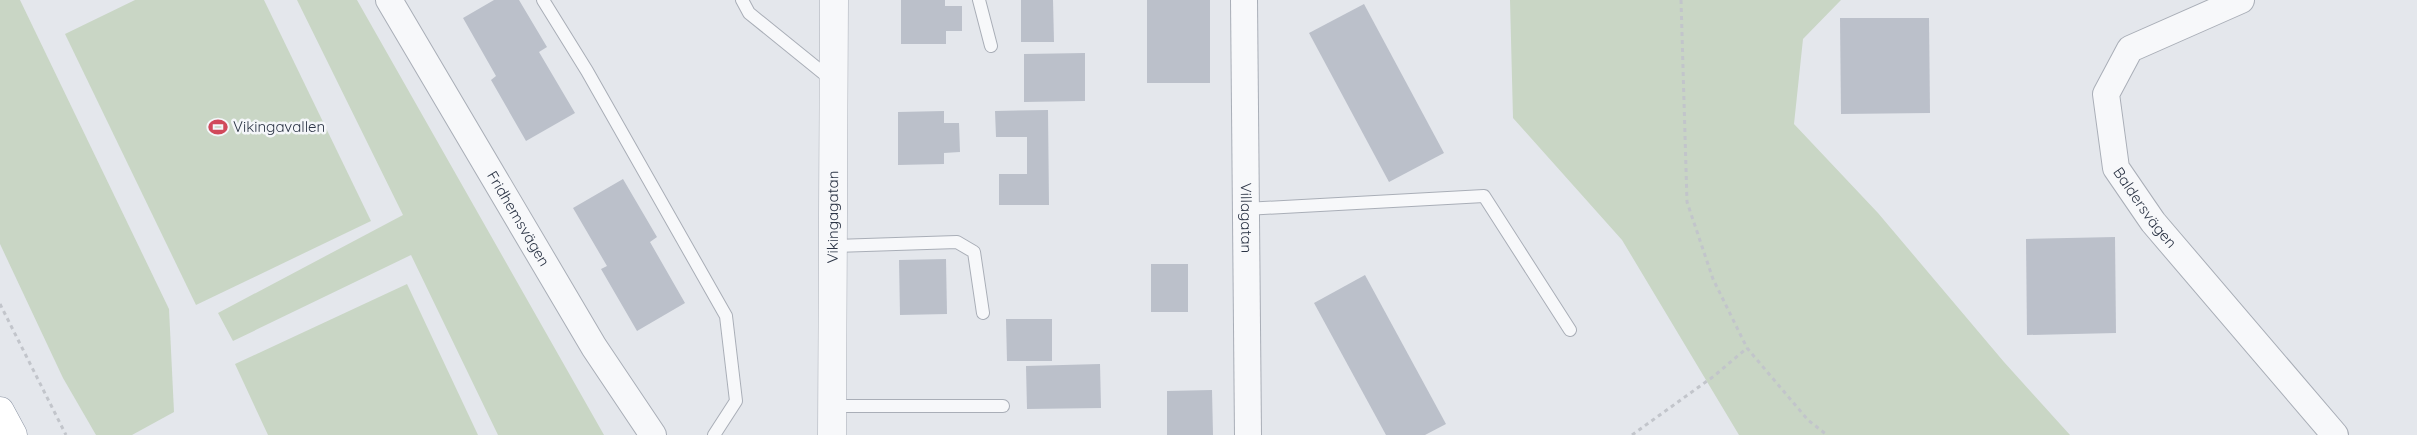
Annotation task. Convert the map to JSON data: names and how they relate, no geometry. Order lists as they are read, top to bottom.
{
  "streets": {
    "street": [
      "Baldersvägen",
      "Vikingagatan",
      "Villagatan",
      "Fridhemsvägen"
    ]
  },
  "places": {
    "sports": ["Vikingavallen"]
  }
}
